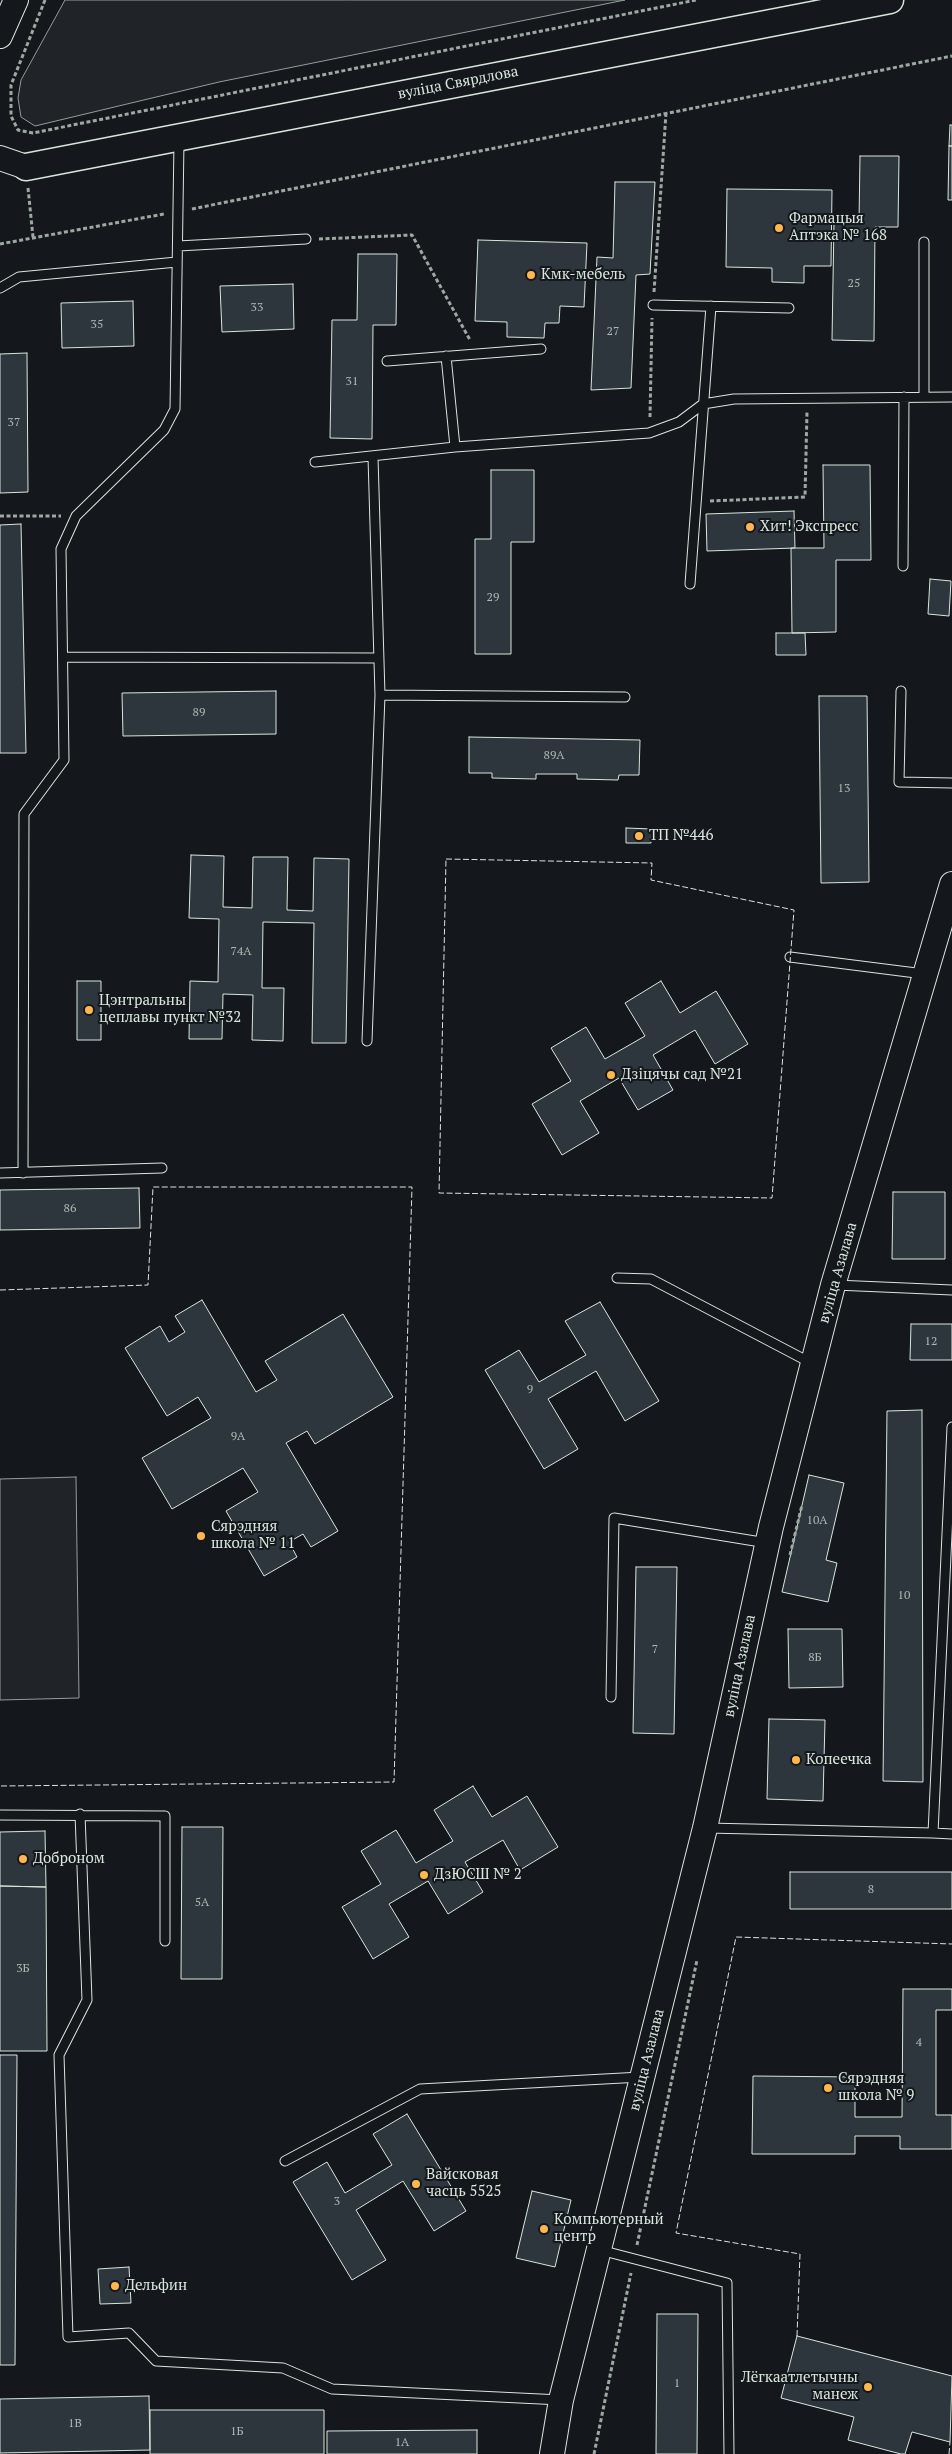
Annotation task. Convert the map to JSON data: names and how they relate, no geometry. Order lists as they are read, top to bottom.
{
  "streets": {
    "main road": ["вуліца Свярдлова"],
    "street": ["вуліца Азалава"]
  },
  "places": [
    "Фармацыя Аптэка № 168",
    "Кмк-мебель",
    "Хит! Экспресс",
    "ТП №446",
    "Цэнтральны цеплавы пункт №32",
    "Дзіцячы сад №21",
    "Сярэдняя школа № 11",
    "Копеечка",
    "Доброном",
    "ДзЮСШ № 2",
    "Сярэдняя школа № 9",
    "Вайсковая часць 5525",
    "Компьютерный центр",
    "Дельфин",
    "Лёгкаатлетычны манеж"
  ],
  "house_numbers": [
    "25",
    "33",
    "35",
    "27",
    "31",
    "37",
    "29",
    "89",
    "89А",
    "13",
    "74А",
    "86",
    "12",
    "9",
    "9А",
    "10А",
    "10",
    "7",
    "8Б",
    "8",
    "5А",
    "3Б",
    "4",
    "3",
    "1",
    "1В",
    "1Б",
    "1А"
  ]
}
